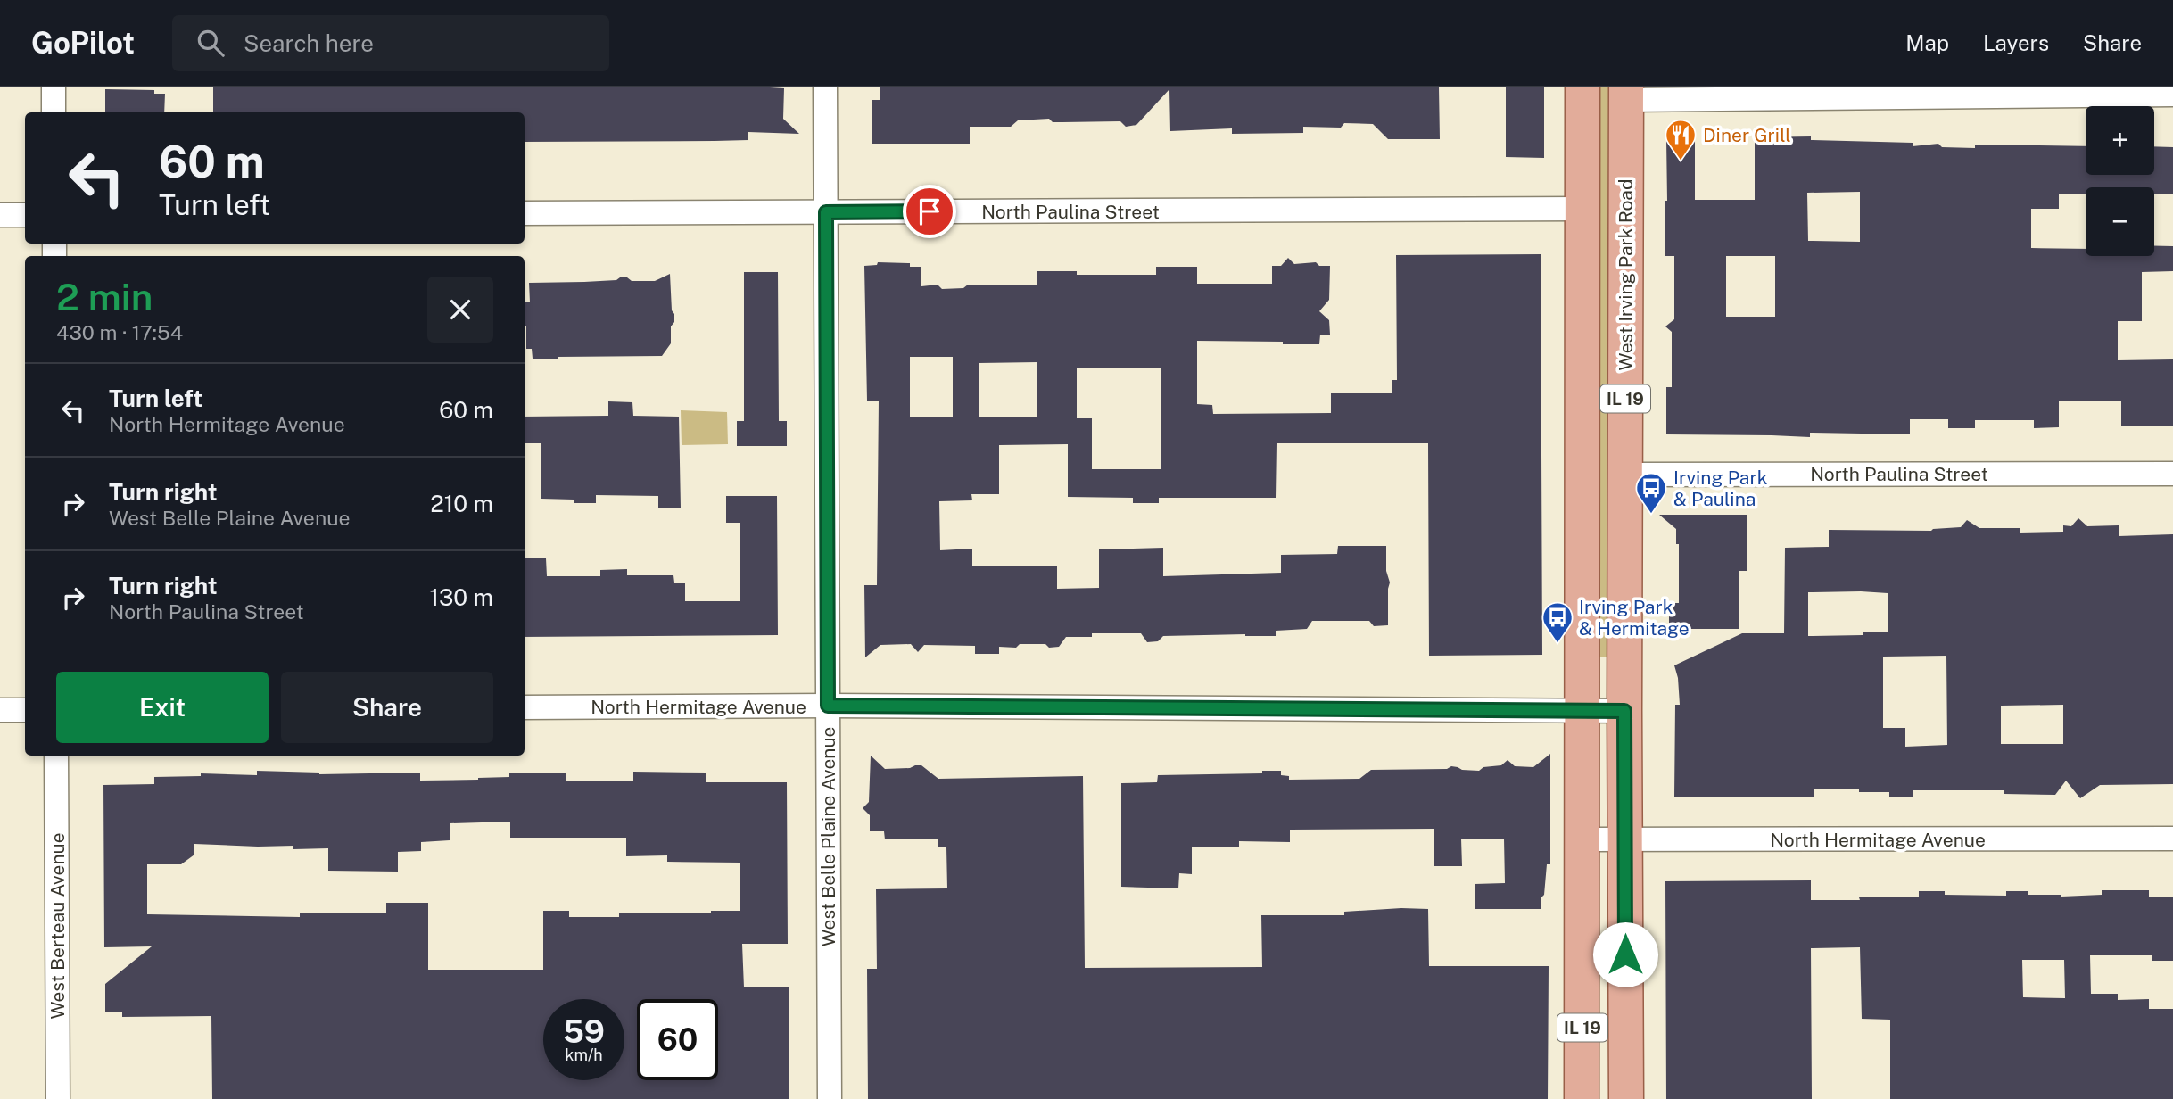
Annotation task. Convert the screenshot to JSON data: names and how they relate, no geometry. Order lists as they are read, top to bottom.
{
  "streets": {
    "main road": ["West Irving Park Road", "IL 19"],
    "street": [
      "North Paulina Street",
      "North Hermitage Avenue",
      "West Belle Plaine Avenue",
      "West Berteau Avenue"
    ]
  },
  "crossings": [
    ["North Paulina Street", "West Irving Park Road"],
    ["North Paulina Street", "IL 19"],
    ["North Paulina Street", "West Belle Plaine Avenue"],
    ["West Irving Park Road", "North Hermitage Avenue"],
    ["IL 19", "North Hermitage Avenue"],
    ["North Hermitage Avenue", "West Belle Plaine Avenue"]
  ],
  "places": {
    "restaurant": ["Diner Grill"],
    "bus stop": ["Irving Park & Paulina", "Irving Park & Hermitage"]
  },
  "page": {
    "header": "GoPilot",
    "search": "Search here",
    "nav": ["Map", "Layers", "Share"],
    "map_buttons": ["+", "−"],
    "turn": ["60 m", "Turn left"],
    "heading": ["2 min", "430 m · 17:54"],
    "list": [
      {
        "name": "Turn left",
        "note": "North Hermitage Avenue",
        "value": "60 m"
      },
      {
        "name": "Turn right",
        "note": "West Belle Plaine Avenue",
        "value": "210 m"
      },
      {
        "name": "Turn right",
        "note": "North Paulina Street",
        "value": "130 m"
      }
    ],
    "buttons": ["Exit", "Share"],
    "speed": "59 km/h",
    "limit": "60"
  }
}
